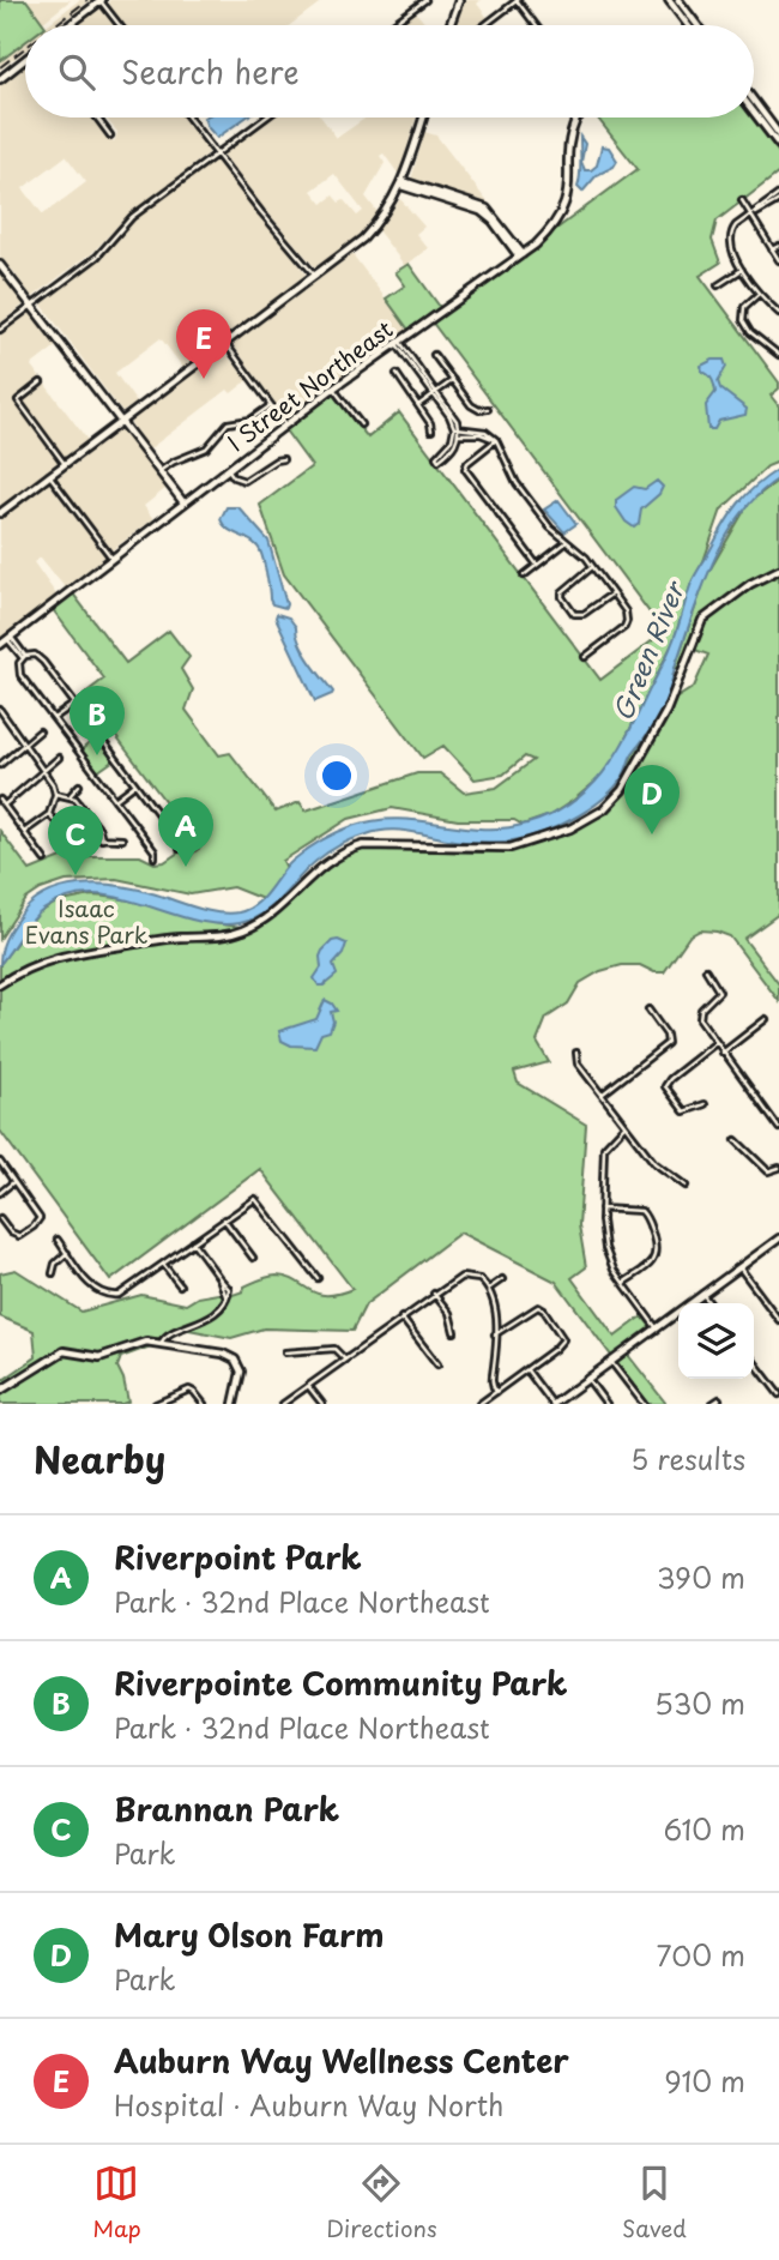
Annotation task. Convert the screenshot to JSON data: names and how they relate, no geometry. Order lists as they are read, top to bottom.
{
  "streets": {
    "street": ["I Street Northeast"]
  },
  "water": ["Green River"],
  "parks": ["Isaac Evans Park"],
  "page": {
    "search": "Search here",
    "pins": [
      "E",
      "B",
      "D",
      "A",
      "C"
    ],
    "heading": ["Nearby", "5 results"],
    "list": [
      {
        "mark": "A",
        "name": "Riverpoint Park",
        "note": "Park · 32nd Place Northeast",
        "value": "390 m"
      },
      {
        "mark": "B",
        "name": "Riverpointe Community Park",
        "note": "Park · 32nd Place Northeast",
        "value": "530 m"
      },
      {
        "mark": "C",
        "name": "Brannan Park",
        "note": "Park",
        "value": "610 m"
      },
      {
        "mark": "D",
        "name": "Mary Olson Farm",
        "note": "Park",
        "value": "700 m"
      },
      {
        "mark": "E",
        "name": "Auburn Way Wellness Center",
        "note": "Hospital · Auburn Way North",
        "value": "910 m"
      }
    ],
    "nav": ["Map", "Directions", "Saved"]
  }
}
